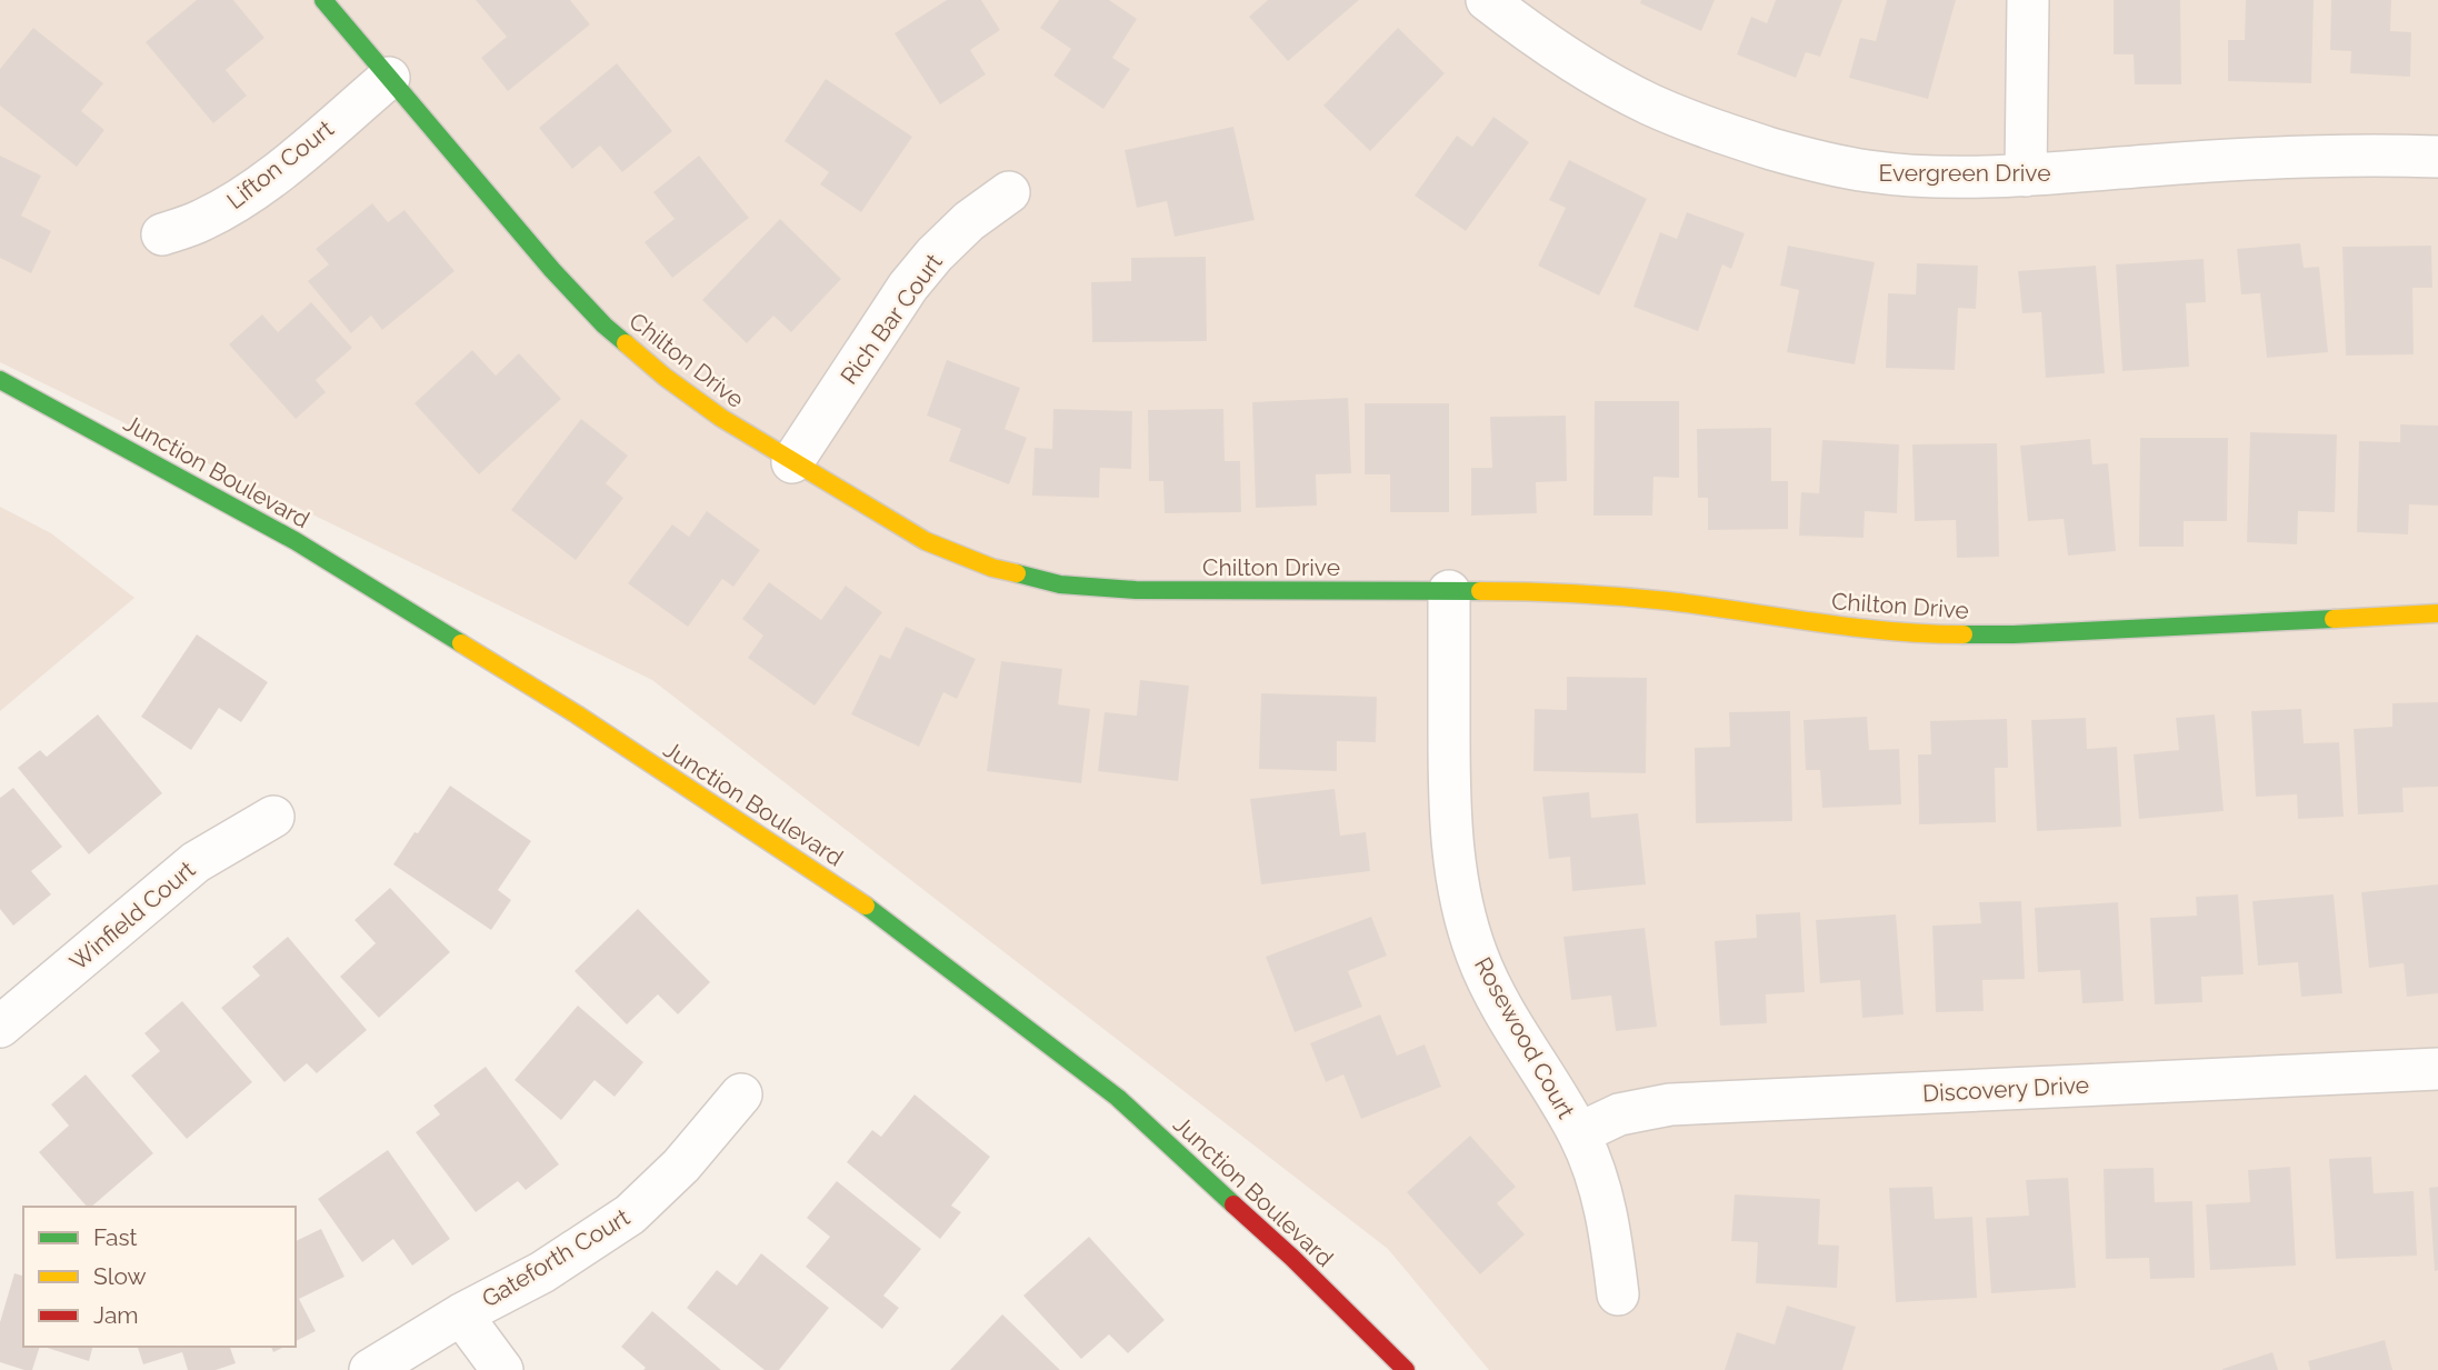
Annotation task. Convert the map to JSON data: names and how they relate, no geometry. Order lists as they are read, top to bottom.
{
  "streets": {
    "street": [
      "Lifton Court",
      "Evergreen Drive",
      "Rich Bar Court",
      "Chilton Drive",
      "Junction Boulevard",
      "Winfield Court",
      "Rosewood Court",
      "Discovery Drive",
      "Gateforth Court"
    ]
  },
  "crossings": [
    ["Lifton Court", "Chilton Drive"],
    ["Rich Bar Court", "Chilton Drive"],
    ["Chilton Drive", "Rosewood Court"],
    ["Rosewood Court", "Discovery Drive"]
  ],
  "legend": ["Fast", "Slow", "Jam"]
}
